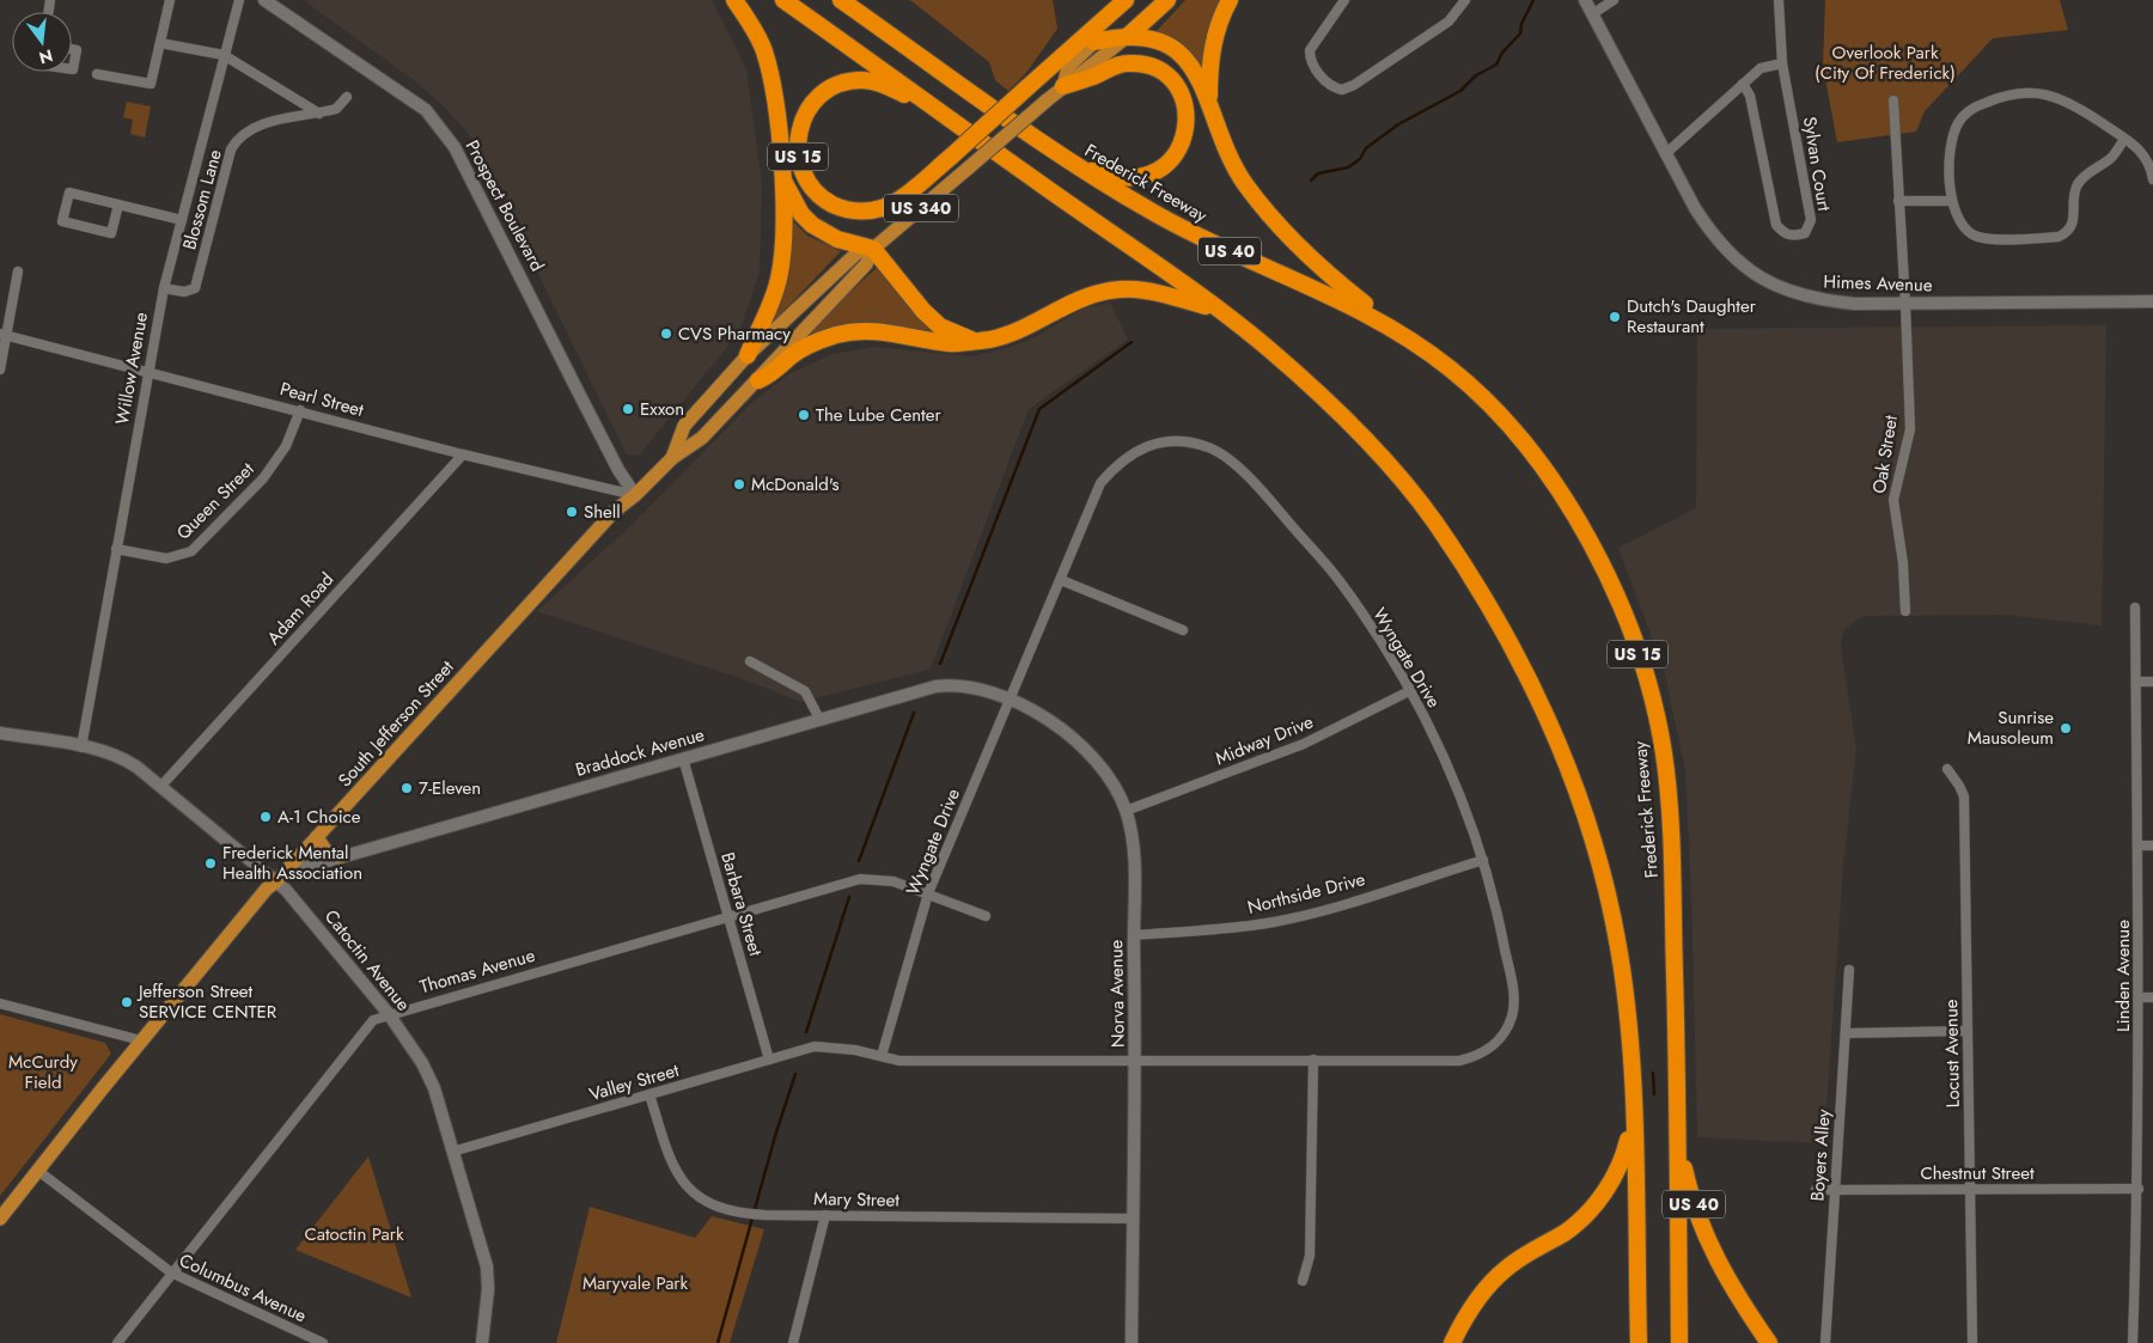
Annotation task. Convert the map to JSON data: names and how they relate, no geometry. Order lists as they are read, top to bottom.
{
  "streets": {
    "highway": [
      "US 15",
      "Frederick Freeway",
      "US 340",
      "US 40"
    ],
    "main road": ["South Jefferson Street"],
    "street": [
      "Sylvan Court",
      "Blossom Lane",
      "Prospect Boulevard",
      "Himes Avenue",
      "Willow Avenue",
      "Pearl Street",
      "Oak Street",
      "Queen Street",
      "Adam Road",
      "Wyngate Drive",
      "Midway Drive",
      "Braddock Avenue",
      "Northside Drive",
      "Barbara Street",
      "Catoctin Avenue",
      "Thomas Avenue",
      "Linden Avenue",
      "Norva Avenue",
      "Locust Avenue",
      "Valley Street",
      "Boyers Alley",
      "Chestnut Street",
      "Mary Street",
      "Columbus Avenue"
    ]
  },
  "crossings": [
    ["US 15", "Frederick Freeway"],
    ["Frederick Freeway", "US 40"],
    ["Blossom Lane", "Willow Avenue"],
    ["Prospect Boulevard", "Pearl Street"],
    ["Prospect Boulevard", "South Jefferson Street"],
    ["US 340", "South Jefferson Street"],
    ["Himes Avenue", "Oak Street"],
    ["Willow Avenue", "Pearl Street"],
    ["Willow Avenue", "Queen Street"],
    ["Willow Avenue", "Catoctin Avenue"],
    ["Pearl Street", "Queen Street"],
    ["Pearl Street", "Adam Road"],
    ["Pearl Street", "South Jefferson Street"],
    ["Adam Road", "Catoctin Avenue"],
    ["Wyngate Drive", "Midway Drive"],
    ["Wyngate Drive", "Braddock Avenue"],
    ["Wyngate Drive", "Northside Drive"],
    ["Wyngate Drive", "Thomas Avenue"],
    ["Wyngate Drive", "Norva Avenue"],
    ["Wyngate Drive", "Valley Street"],
    ["South Jefferson Street", "Braddock Avenue"],
    ["South Jefferson Street", "Catoctin Avenue"],
    ["South Jefferson Street", "Columbus Avenue"],
    ["Midway Drive", "Norva Avenue"],
    ["Braddock Avenue", "Barbara Street"],
    ["Braddock Avenue", "Catoctin Avenue"],
    ["Braddock Avenue", "Norva Avenue"],
    ["Northside Drive", "Norva Avenue"],
    ["Barbara Street", "Thomas Avenue"],
    ["Barbara Street", "Valley Street"],
    ["Catoctin Avenue", "Thomas Avenue"],
    ["Catoctin Avenue", "Valley Street"],
    ["Thomas Avenue", "Columbus Avenue"],
    ["Linden Avenue", "Chestnut Street"],
    ["Norva Avenue", "Mary Street"],
    ["Locust Avenue", "Chestnut Street"],
    ["Valley Street", "Mary Street"],
    ["Boyers Alley", "Chestnut Street"]
  ],
  "parks": [
    "Overlook Park (City Of Frederick)",
    "McCurdy Field",
    "Catoctin Park",
    "Maryvale Park"
  ],
  "places": [
    "Dutch's Daughter Restaurant",
    "CVS Pharmacy",
    "Exxon",
    "The Lube Center",
    "McDonald's",
    "Shell",
    "Sunrise Mausoleum",
    "7-Eleven",
    "A-1 Choice",
    "Frederick Mental Health Association",
    "Jefferson Street SERVICE CENTER"
  ],
  "north": "bottom"
}
